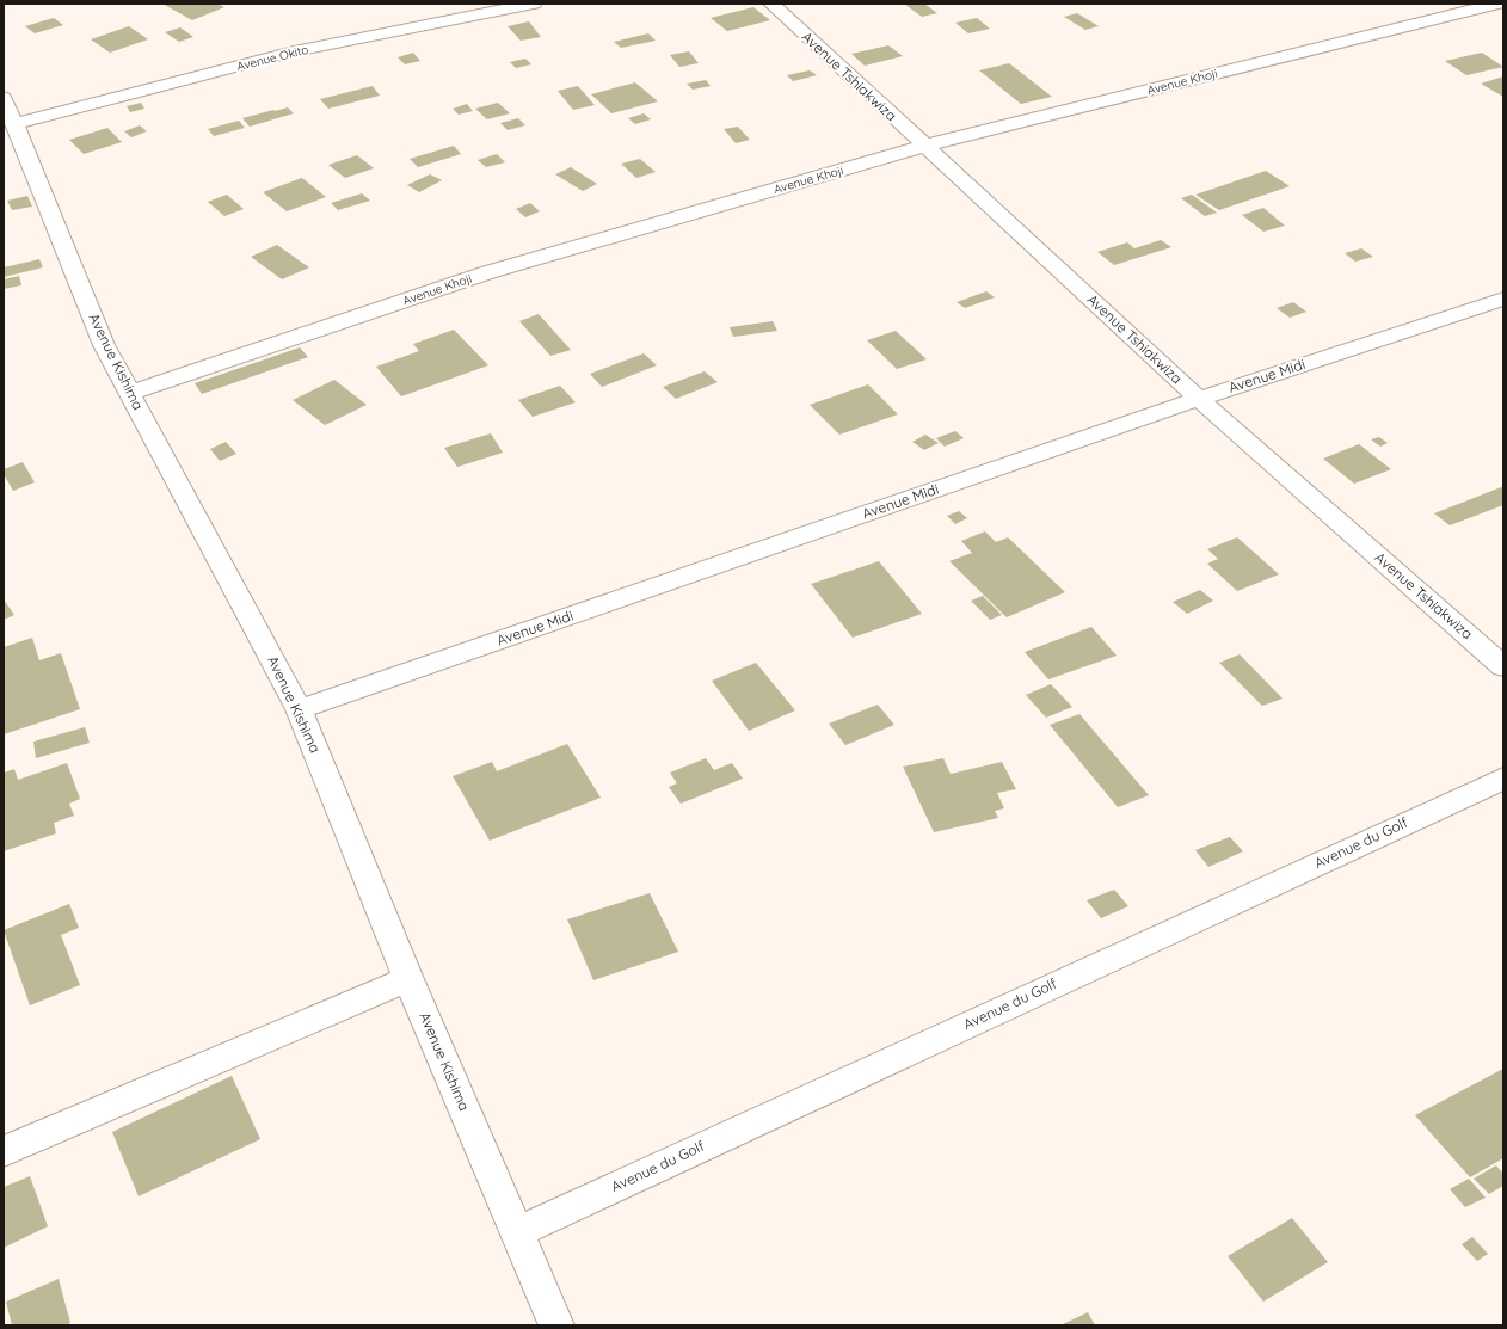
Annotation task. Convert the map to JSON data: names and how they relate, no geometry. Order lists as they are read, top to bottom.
{
  "streets": {
    "street": [
      "Avenue Okito",
      "Avenue Tshiakwiza",
      "Avenue Khoji",
      "Avenue Kishima",
      "Avenue Midi",
      "Avenue du Golf"
    ]
  },
  "crossings": [
    ["Avenue Okito", "Avenue Kishima"],
    ["Avenue Tshiakwiza", "Avenue Khoji"],
    ["Avenue Tshiakwiza", "Avenue Midi"],
    ["Avenue Khoji", "Avenue Kishima"],
    ["Avenue Kishima", "Avenue Midi"],
    ["Avenue Kishima", "Avenue du Golf"]
  ]
}
